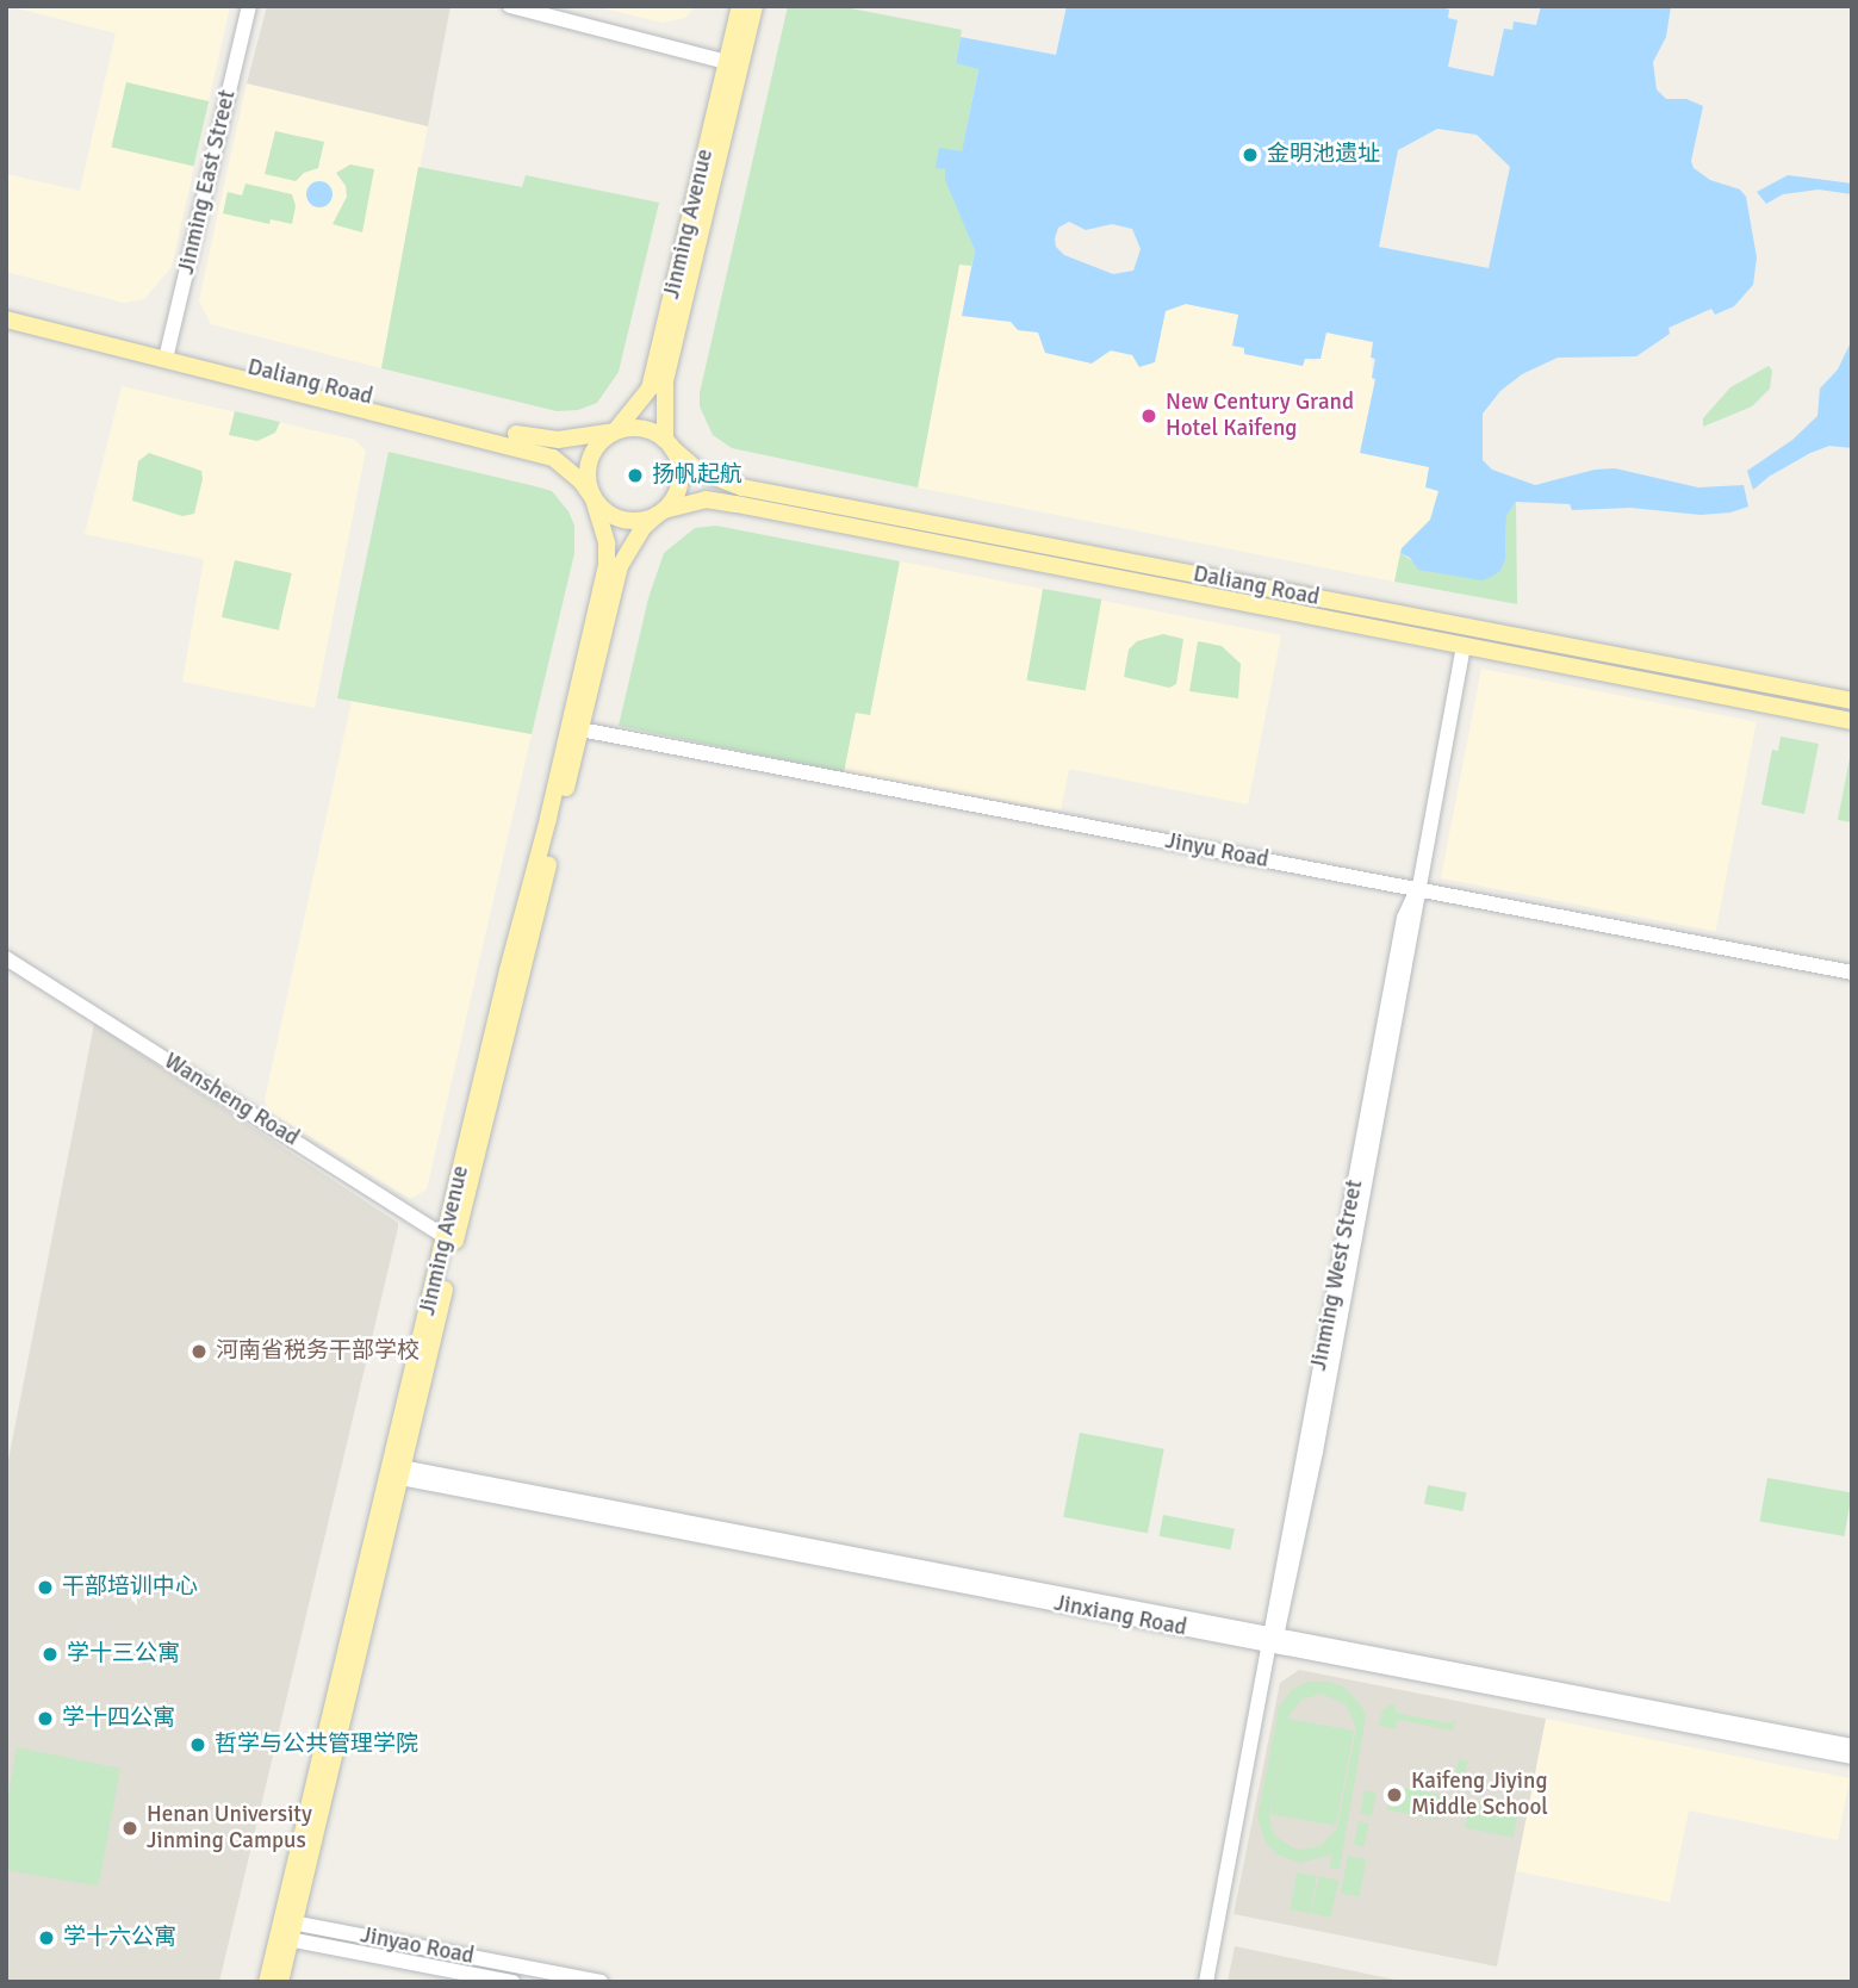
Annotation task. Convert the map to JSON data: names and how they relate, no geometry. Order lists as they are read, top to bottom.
{
  "streets": {
    "main road": ["Jinming Avenue", "Daliang Road"],
    "street": [
      "Jinming East Street",
      "Jinyu Road",
      "Wansheng Road",
      "Jinming West Street",
      "Jinxiang Road",
      "Jinyao Road"
    ]
  },
  "crossings": [
    ["Jinming East Street", "Daliang Road"],
    ["Jinming Avenue", "Daliang Road"],
    ["Jinming Avenue", "Jinyu Road"],
    ["Jinming Avenue", "Wansheng Road"],
    ["Jinming Avenue", "Jinxiang Road"],
    ["Jinming Avenue", "Jinyao Road"],
    ["Daliang Road", "Jinming West Street"],
    ["Jinyu Road", "Jinming West Street"],
    ["Jinming West Street", "Jinxiang Road"]
  ],
  "places": [
    "金明池遗址",
    "New Century Grand Hotel Kaifeng",
    "扬帆起航",
    "河南省税务干部学校",
    "干部培训中心",
    "学十三公寓",
    "学十四公寓",
    "哲学与公共管理学院",
    "Kaifeng Jiying Middle School",
    "Henan University Jinming Campus",
    "学十六公寓"
  ]
}
